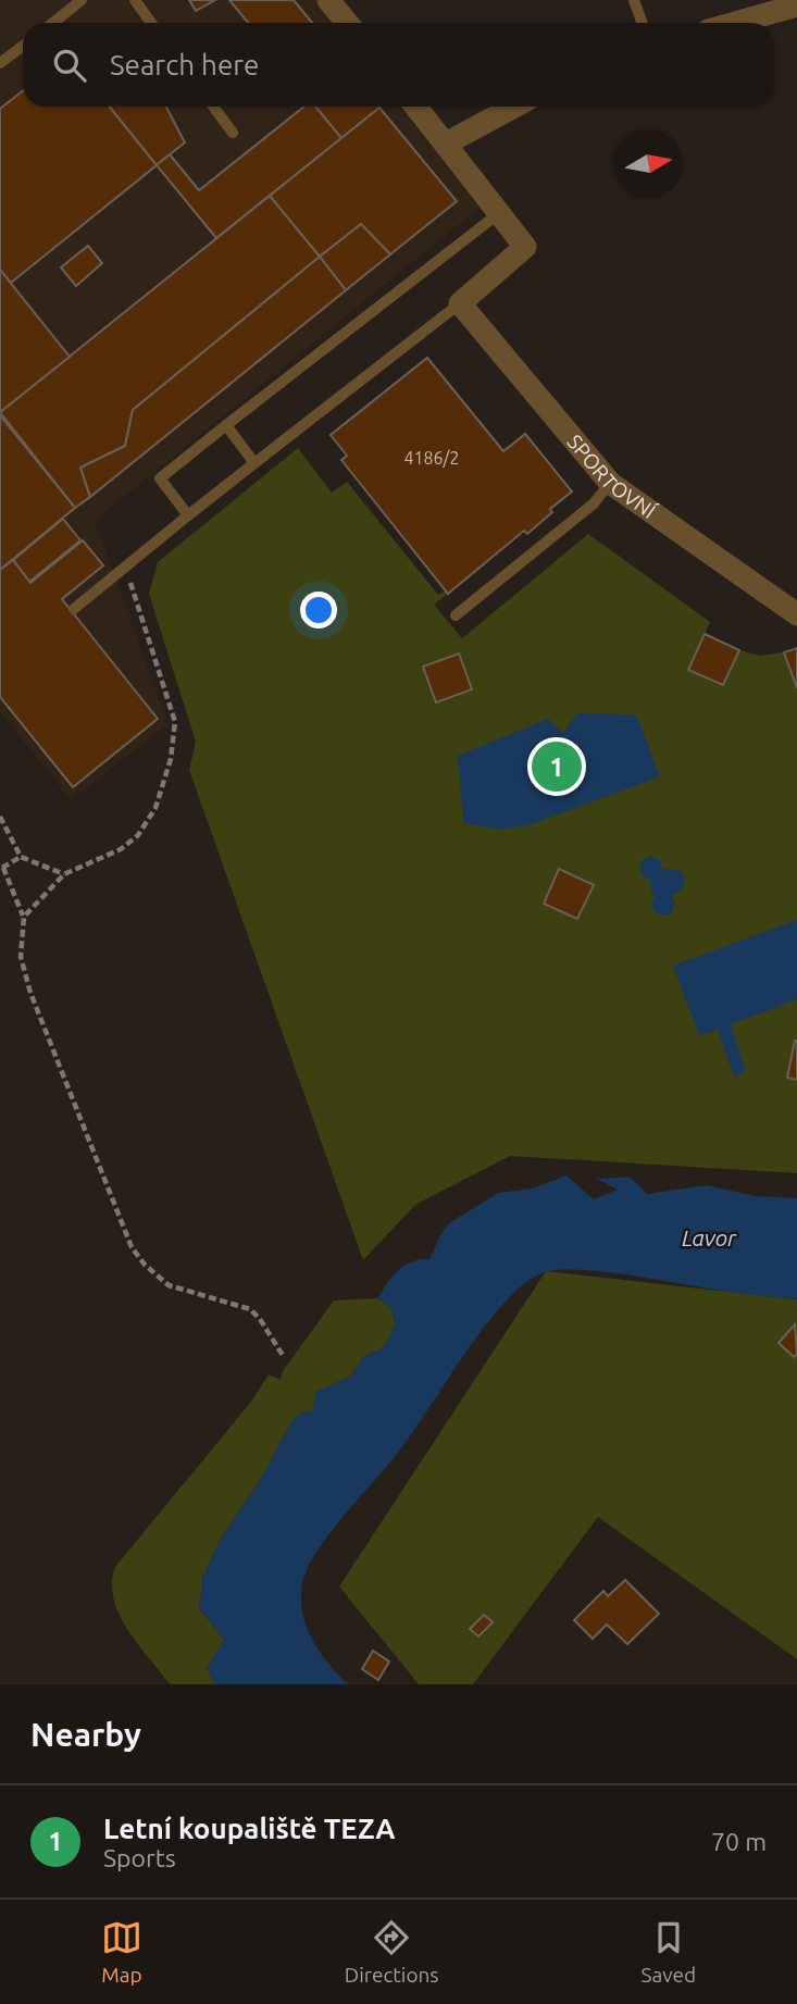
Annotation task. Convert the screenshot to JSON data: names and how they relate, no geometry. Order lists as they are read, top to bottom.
{
  "streets": {
    "street": ["SPORTOVNÍ"]
  },
  "water": ["Lavor"],
  "house_numbers": ["4186/2"],
  "north": "right",
  "page": {
    "search": "Search here",
    "pins": "1",
    "heading": "Nearby",
    "list": [
      {
        "mark": "1",
        "name": "Letní koupaliště TEZA",
        "note": "Sports",
        "value": "70 m"
      }
    ],
    "nav": ["Map", "Directions", "Saved"]
  }
}
